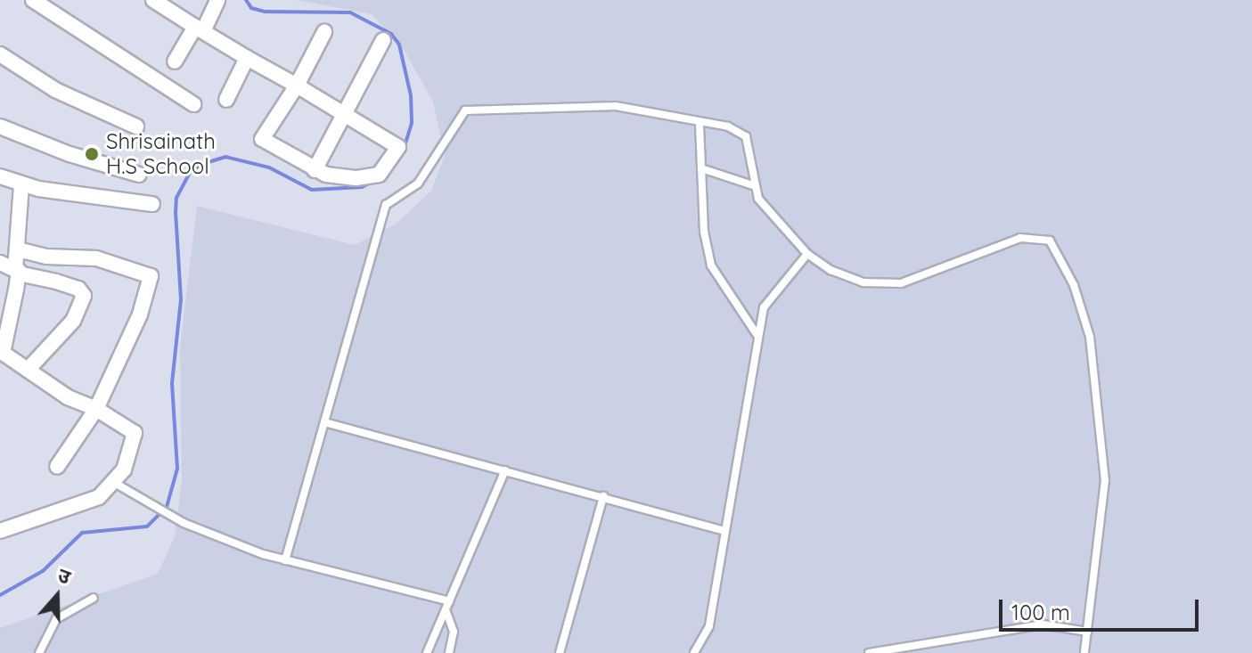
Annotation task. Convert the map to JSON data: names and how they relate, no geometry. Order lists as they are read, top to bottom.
{
  "places": ["Shrisainath H.S School"],
  "scale_bar": "100 m",
  "north": "top"
}
